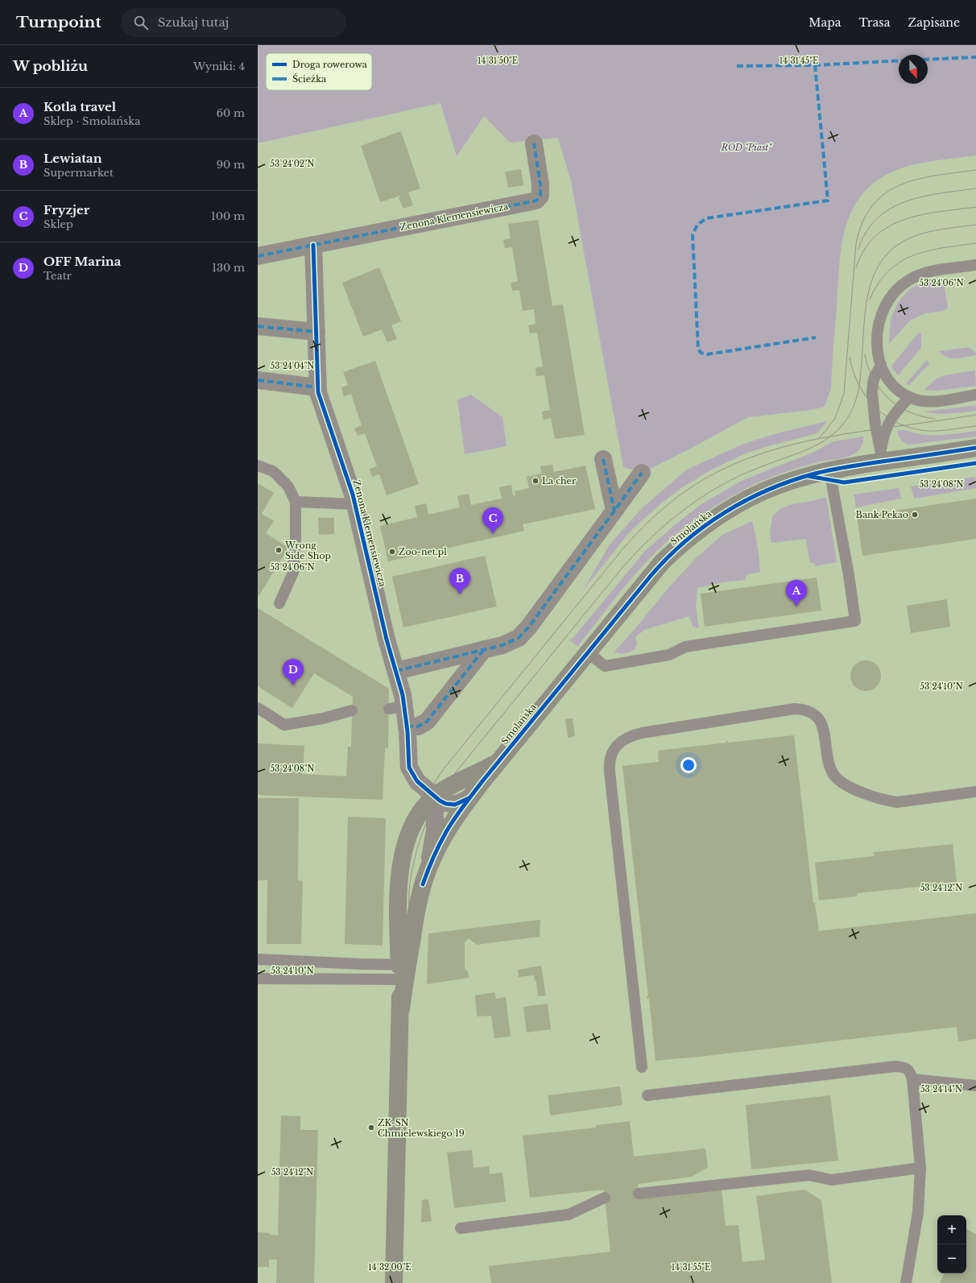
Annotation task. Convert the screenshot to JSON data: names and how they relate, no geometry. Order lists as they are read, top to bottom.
{
  "streets": {
    "street": ["Zenona Klemensiewicza", "Smolańska"]
  },
  "crossings": [
    ["Zenona Klemensiewicza", "Smolańska"]
  ],
  "parks": ["ROD \"Piast\""],
  "places": [
    "La cher",
    "Bank Pekao",
    "Wrong Side Shop",
    "Zoo-net.pl",
    "ZK-SN Chmielewskiego 19"
  ],
  "legend": ["Droga rowerowa", "Ścieżka"],
  "north": "bottom",
  "page": {
    "header": "Turnpoint",
    "search": "Szukaj tutaj",
    "nav": ["Mapa", "Trasa", "Zapisane"],
    "heading": ["W pobliżu", "Wyniki: 4"],
    "list": [
      {
        "mark": "A",
        "name": "Kotla travel",
        "note": "Sklep · Smolańska",
        "value": "60 m"
      },
      {
        "mark": "B",
        "name": "Lewiatan",
        "note": "Supermarket",
        "value": "90 m"
      },
      {
        "mark": "C",
        "name": "Fryzjer",
        "note": "Sklep",
        "value": "100 m"
      },
      {
        "mark": "D",
        "name": "OFF Marina",
        "note": "Teatr",
        "value": "130 m"
      }
    ],
    "pins": [
      "C",
      "B",
      "A",
      "D"
    ],
    "map_buttons": ["+", "−"]
  },
  "coordinates": [
    "14°31'50\"E",
    "14°31'45\"E",
    "53°24'02\"N",
    "53°24'06\"N",
    "53°24'04\"N",
    "53°24'08\"N",
    "53°24'10\"N",
    "53°24'12\"N",
    "53°24'14\"N",
    "14°32'00\"E",
    "14°31'55\"E"
  ]
}
